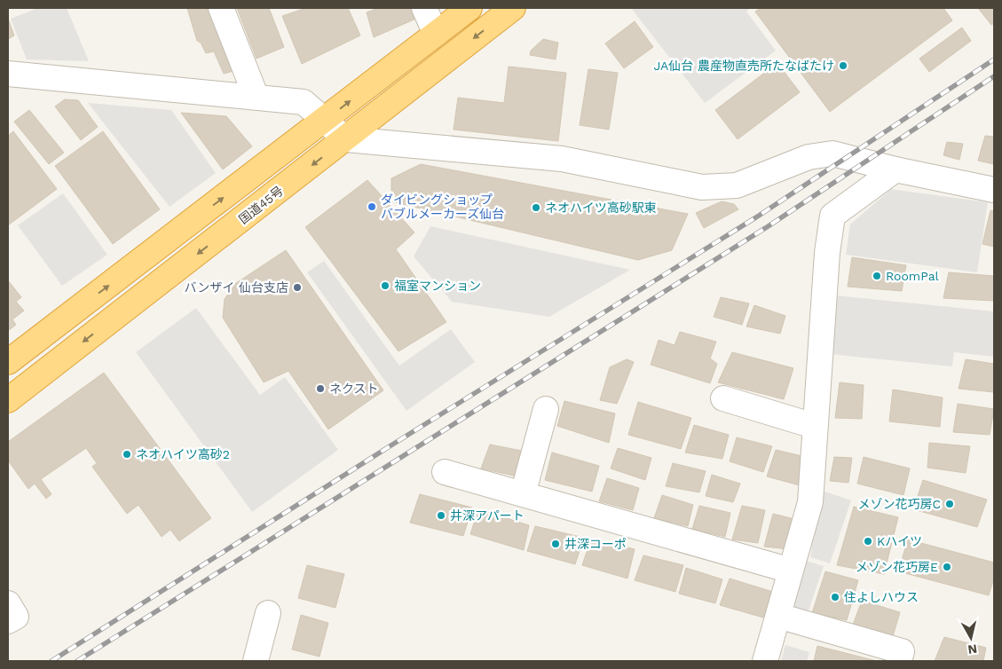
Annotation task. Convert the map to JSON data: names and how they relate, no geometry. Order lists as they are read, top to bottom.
{
  "streets": {
    "highway": ["国道45号"]
  },
  "places": [
    "JA仙台 農産物直売所たなばたけ",
    "ダイビングショップ バブルメーカーズ仙台",
    "ネオハイツ高砂駅東",
    "RoomPal",
    "福室マンション",
    "バンザイ 仙台支店",
    "ネクスト",
    "ネオハイツ高砂2",
    "メゾン花巧房C",
    "井深アパート",
    "Kハイツ",
    "井深コーポ",
    "メゾン花巧房E",
    "住よしハウス"
  ],
  "north": "bottom"
}
